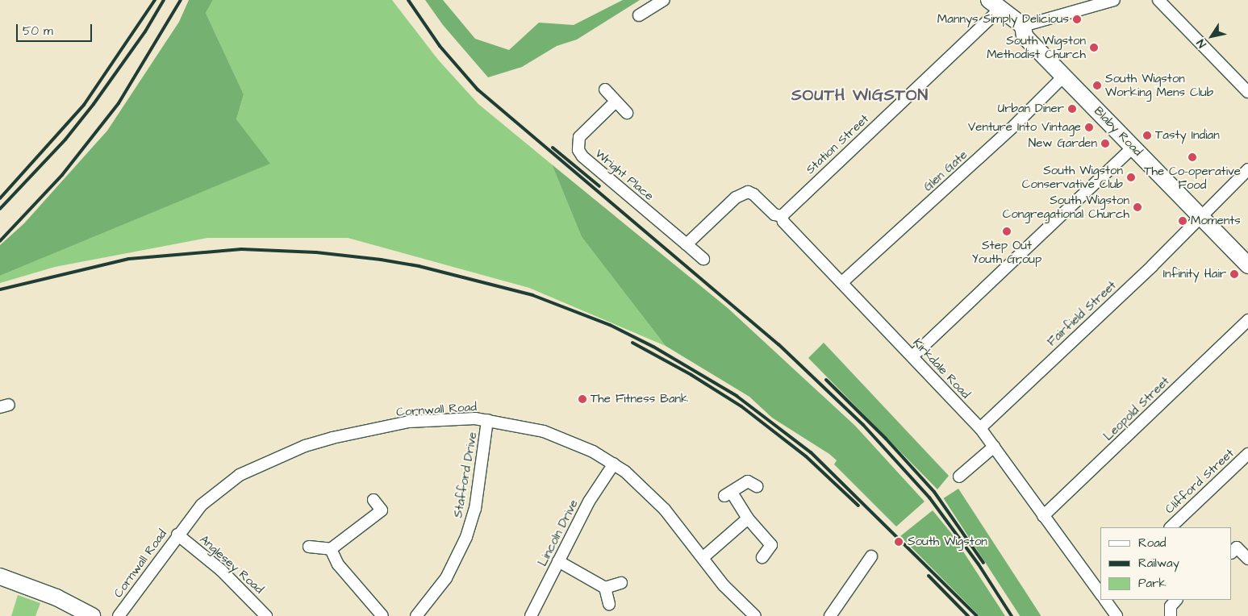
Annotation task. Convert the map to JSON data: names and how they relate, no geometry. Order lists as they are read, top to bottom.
{
  "streets": {
    "main road": ["Blaby Road"],
    "street": [
      "Station Street",
      "Glen Gate",
      "Wright Place",
      "Fairfield Street",
      "Kirkdale Road",
      "Leopold Street",
      "Cornwall Road",
      "Stafford Drive",
      "Clifford Street",
      "Lincoln Drive",
      "Anglesey Road"
    ]
  },
  "crossings": [
    ["Blaby Road", "Glen Gate"],
    ["Blaby Road", "Fairfield Street"],
    ["Station Street", "Kirkdale Road"],
    ["Glen Gate", "Kirkdale Road"],
    ["Wright Place", "Kirkdale Road"],
    ["Fairfield Street", "Kirkdale Road"],
    ["Kirkdale Road", "Leopold Street"],
    ["Cornwall Road", "Stafford Drive"],
    ["Cornwall Road", "Lincoln Drive"],
    ["Cornwall Road", "Anglesey Road"]
  ],
  "districts": ["SOUTH WIGSTON"],
  "places": [
    "Mannys Simply Delicious",
    "South Wigston Methodist Church",
    "South Wigston Working Mens Club",
    "Urban Diner",
    "Venture Into Vintage",
    "Tasty Indian",
    "New Garden",
    "The Co-operative Food",
    "South Wigston Conservative Club",
    "South Wigston Congregational Church",
    "Moments",
    "Step Out Youth Group",
    "Infinity Hair",
    "The Fitness Bank",
    "South Wigston"
  ],
  "legend": ["Road", "Railway", "Park"],
  "scale_bar": "50 m",
  "north": "bottom left"
}
